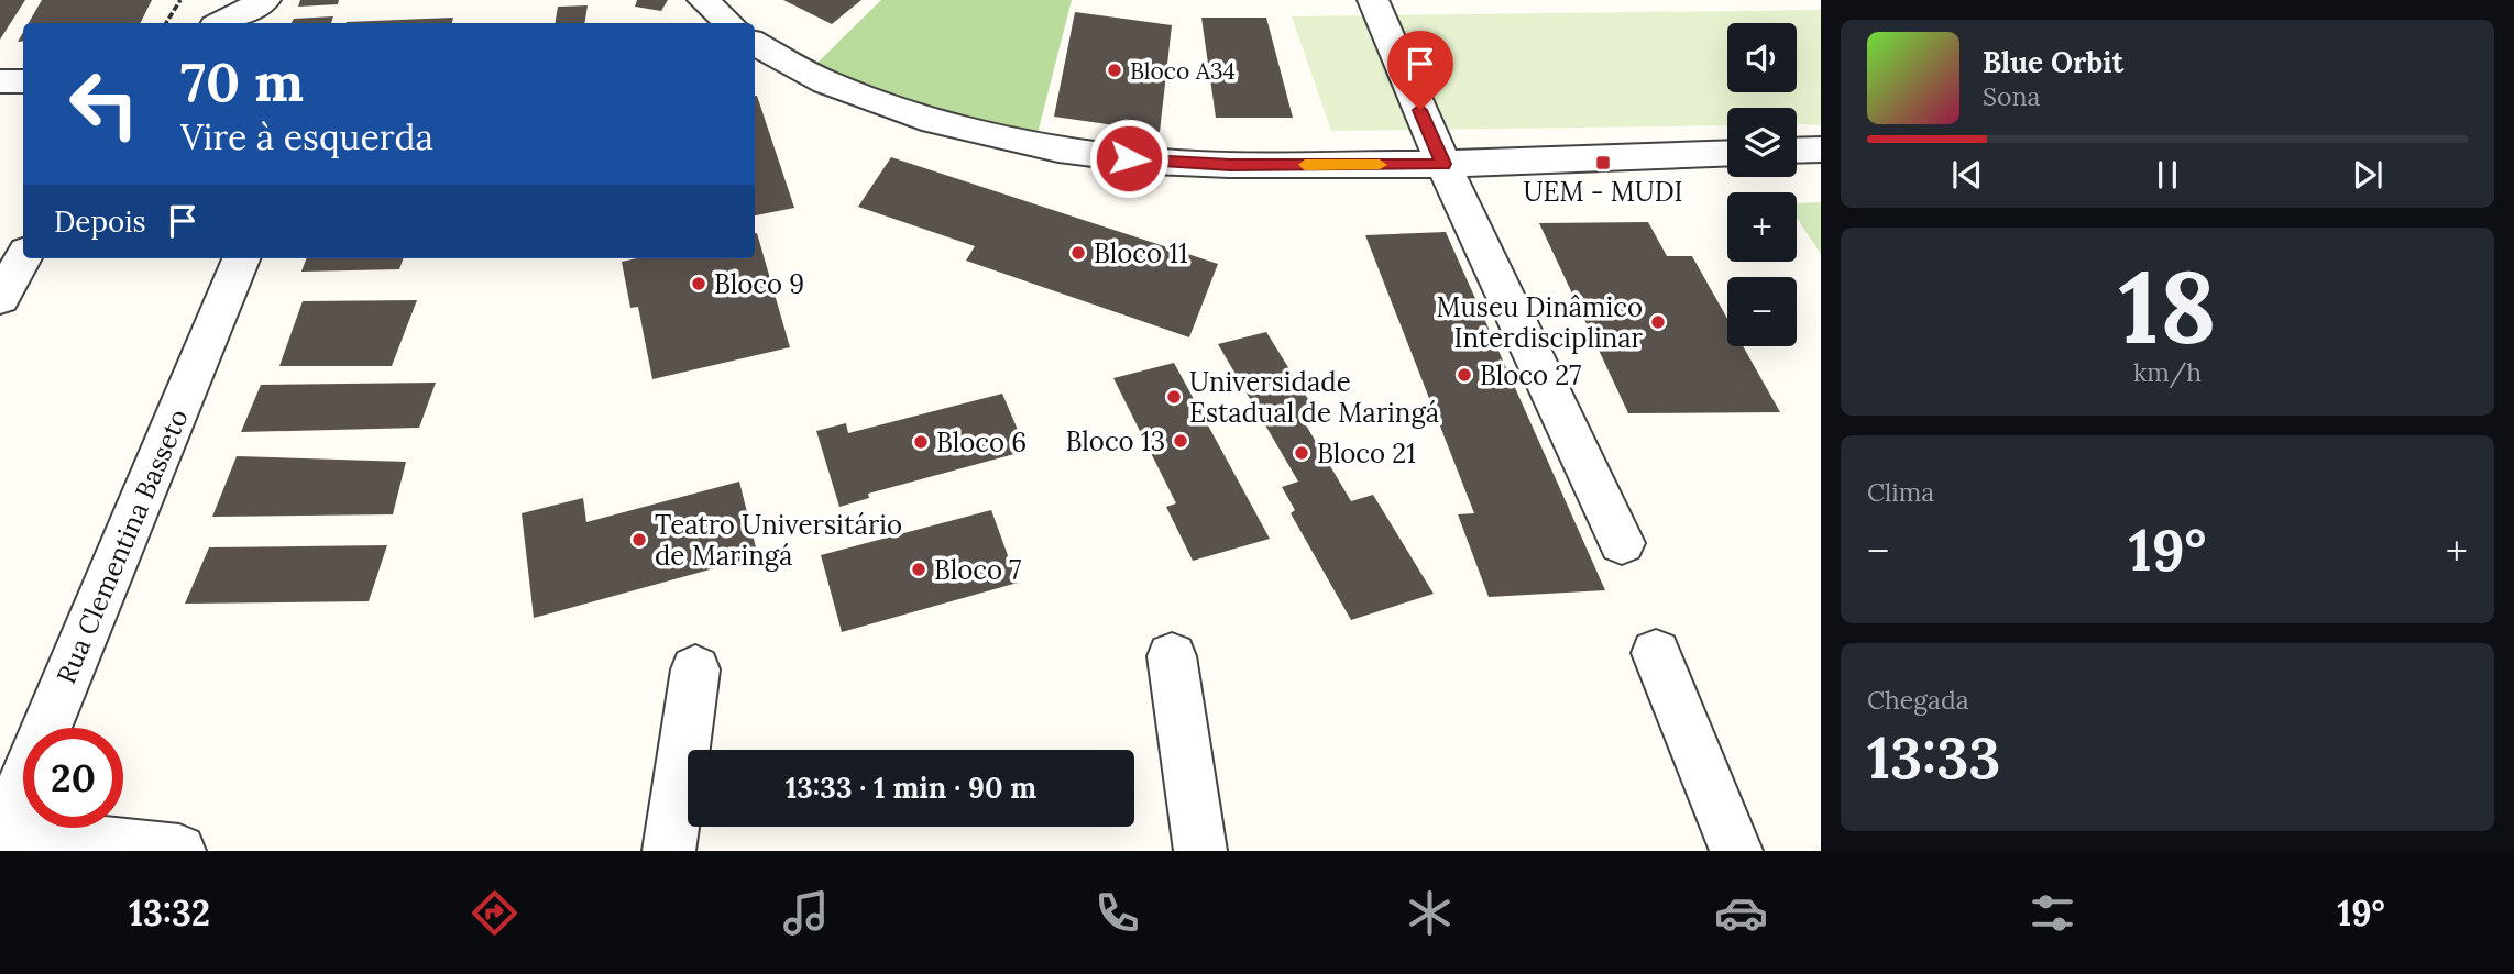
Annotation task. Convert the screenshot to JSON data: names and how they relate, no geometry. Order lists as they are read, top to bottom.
{
  "streets": {
    "street": ["Rua Clementina Basseto"]
  },
  "places": {
    "other": [
      "Bloco A34",
      "Bloco 11",
      "Bloco 9",
      "Museu Dinâmico Interdisciplinar",
      "Bloco 27",
      "Universidade Estadual de Maringá",
      "Bloco 13",
      "Bloco 6",
      "Bloco 21",
      "Teatro Universitário de Maringá",
      "Bloco 7"
    ],
    "transit": ["UEM - MUDI"]
  },
  "page": {
    "map_buttons": ["+", "−"],
    "turn": ["70 m", "Vire à esquerda"],
    "song": ["Blue Orbit", "Sona"],
    "then": "Depois",
    "tile": [
      ["18", "km/h"],
      "Clima",
      ["Chegada", "13:33"]
    ],
    "heat": ["−", "19°", "+"],
    "limit": "20",
    "trip": "13:33 · 1 min · 90 m",
    "tabs": ["13:32", "19°"]
  }
}
